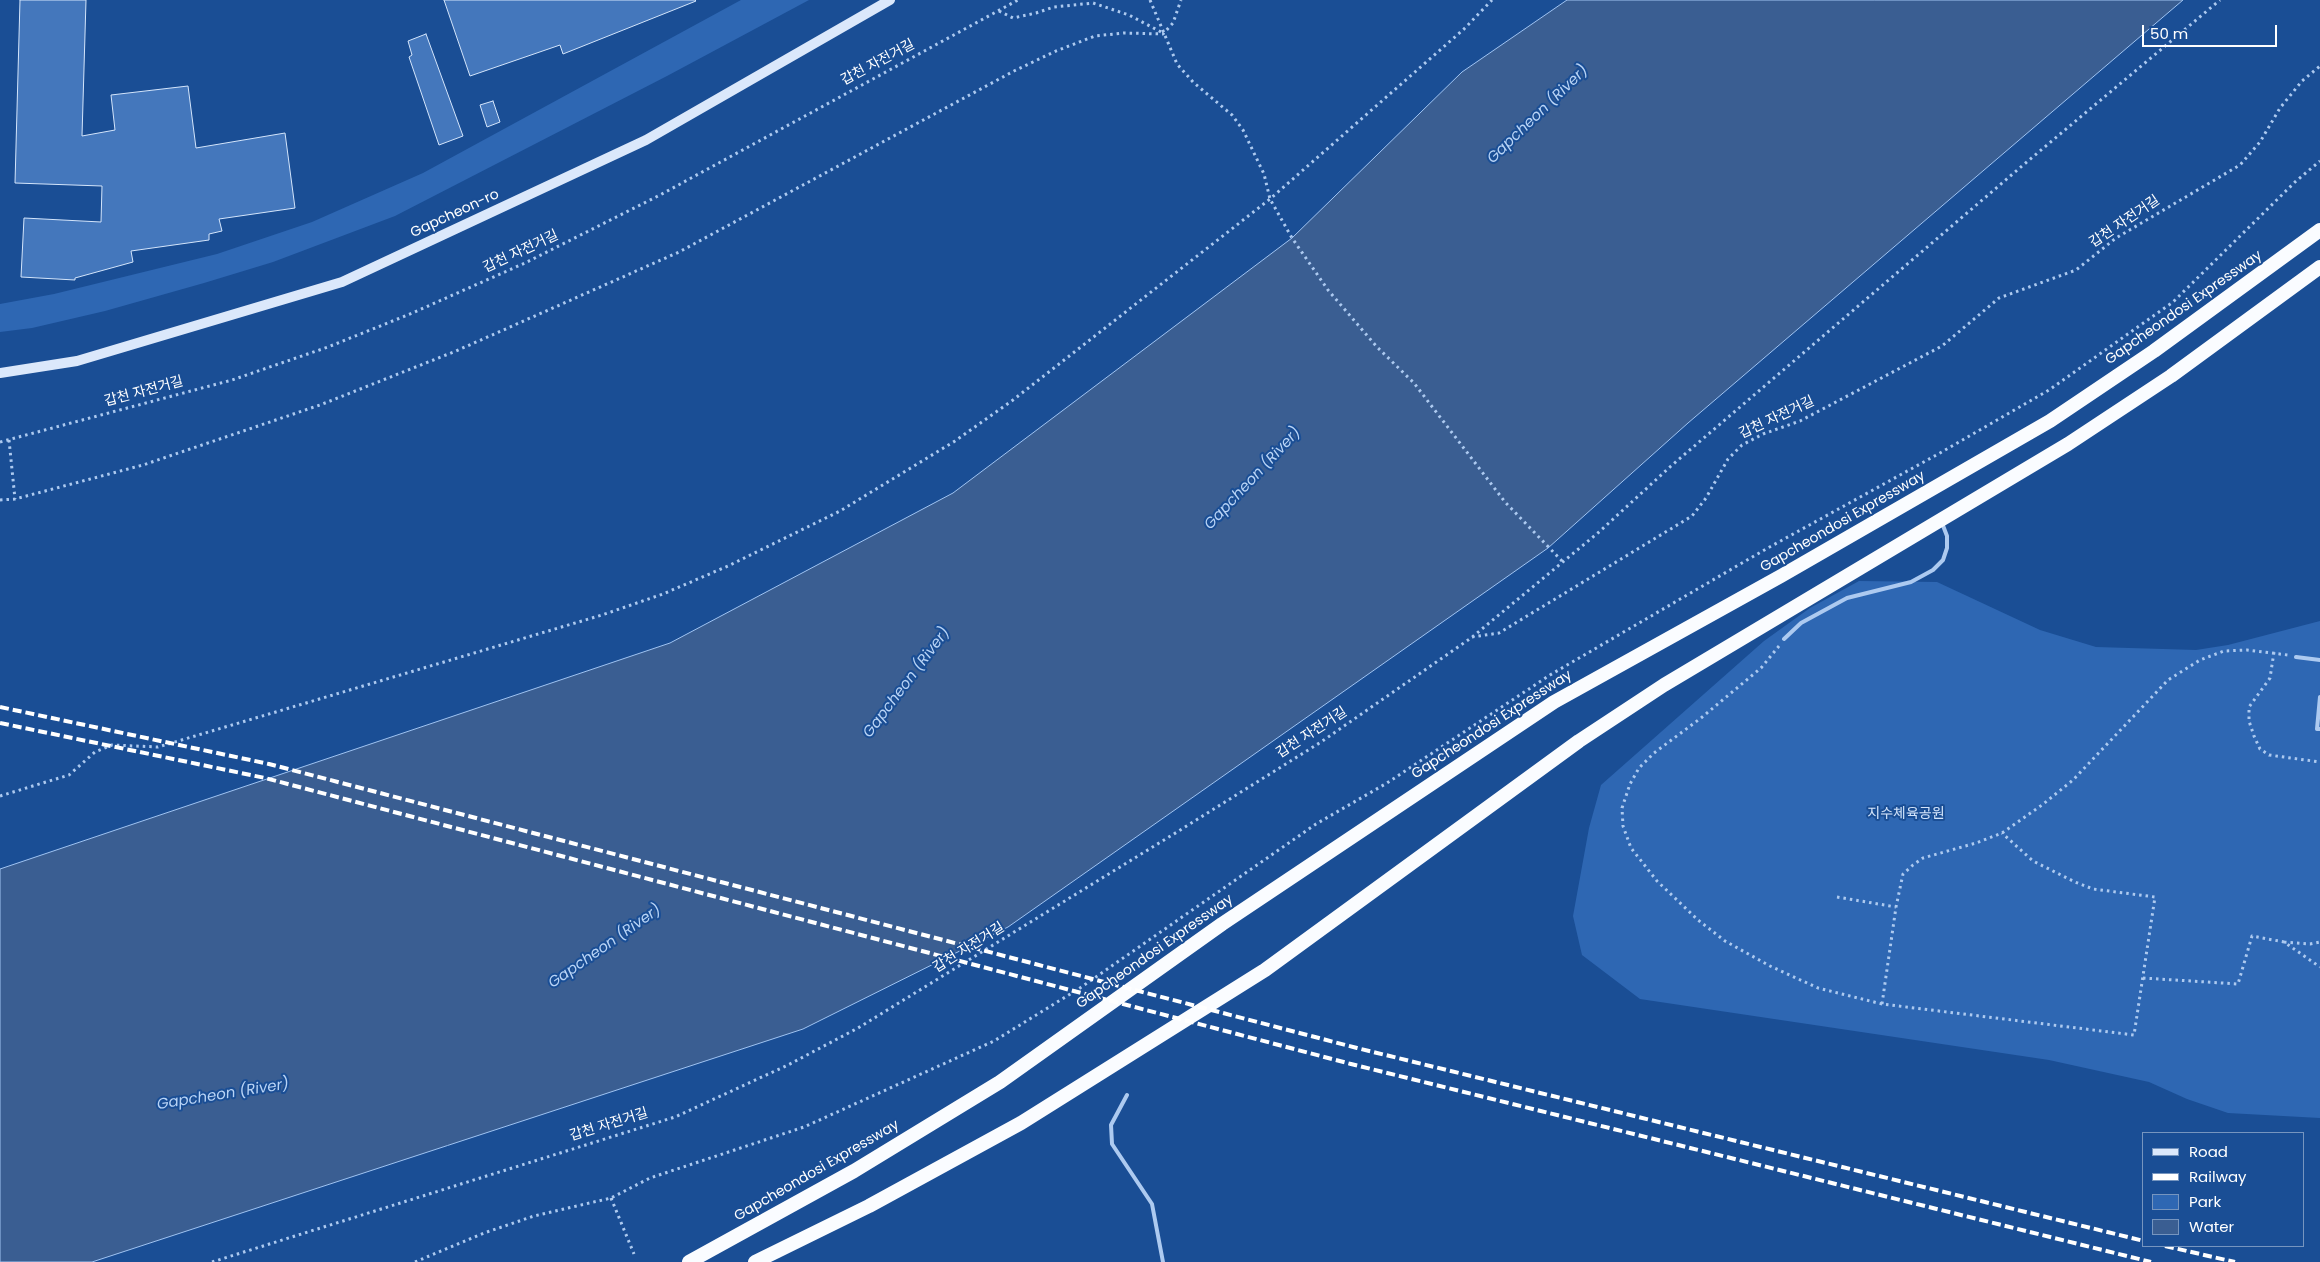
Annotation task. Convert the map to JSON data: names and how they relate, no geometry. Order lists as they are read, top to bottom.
{
  "streets": {
    "highway": ["Gapcheondosi Expressway"],
    "main road": ["Gapcheon-ro"],
    "path": ["갑천 자전거길"]
  },
  "water": ["Gapcheon (River)"],
  "parks": ["지수체육공원"],
  "legend": [
    "Road",
    "Railway",
    "Park",
    "Water"
  ],
  "scale_bar": "50 m"
}
